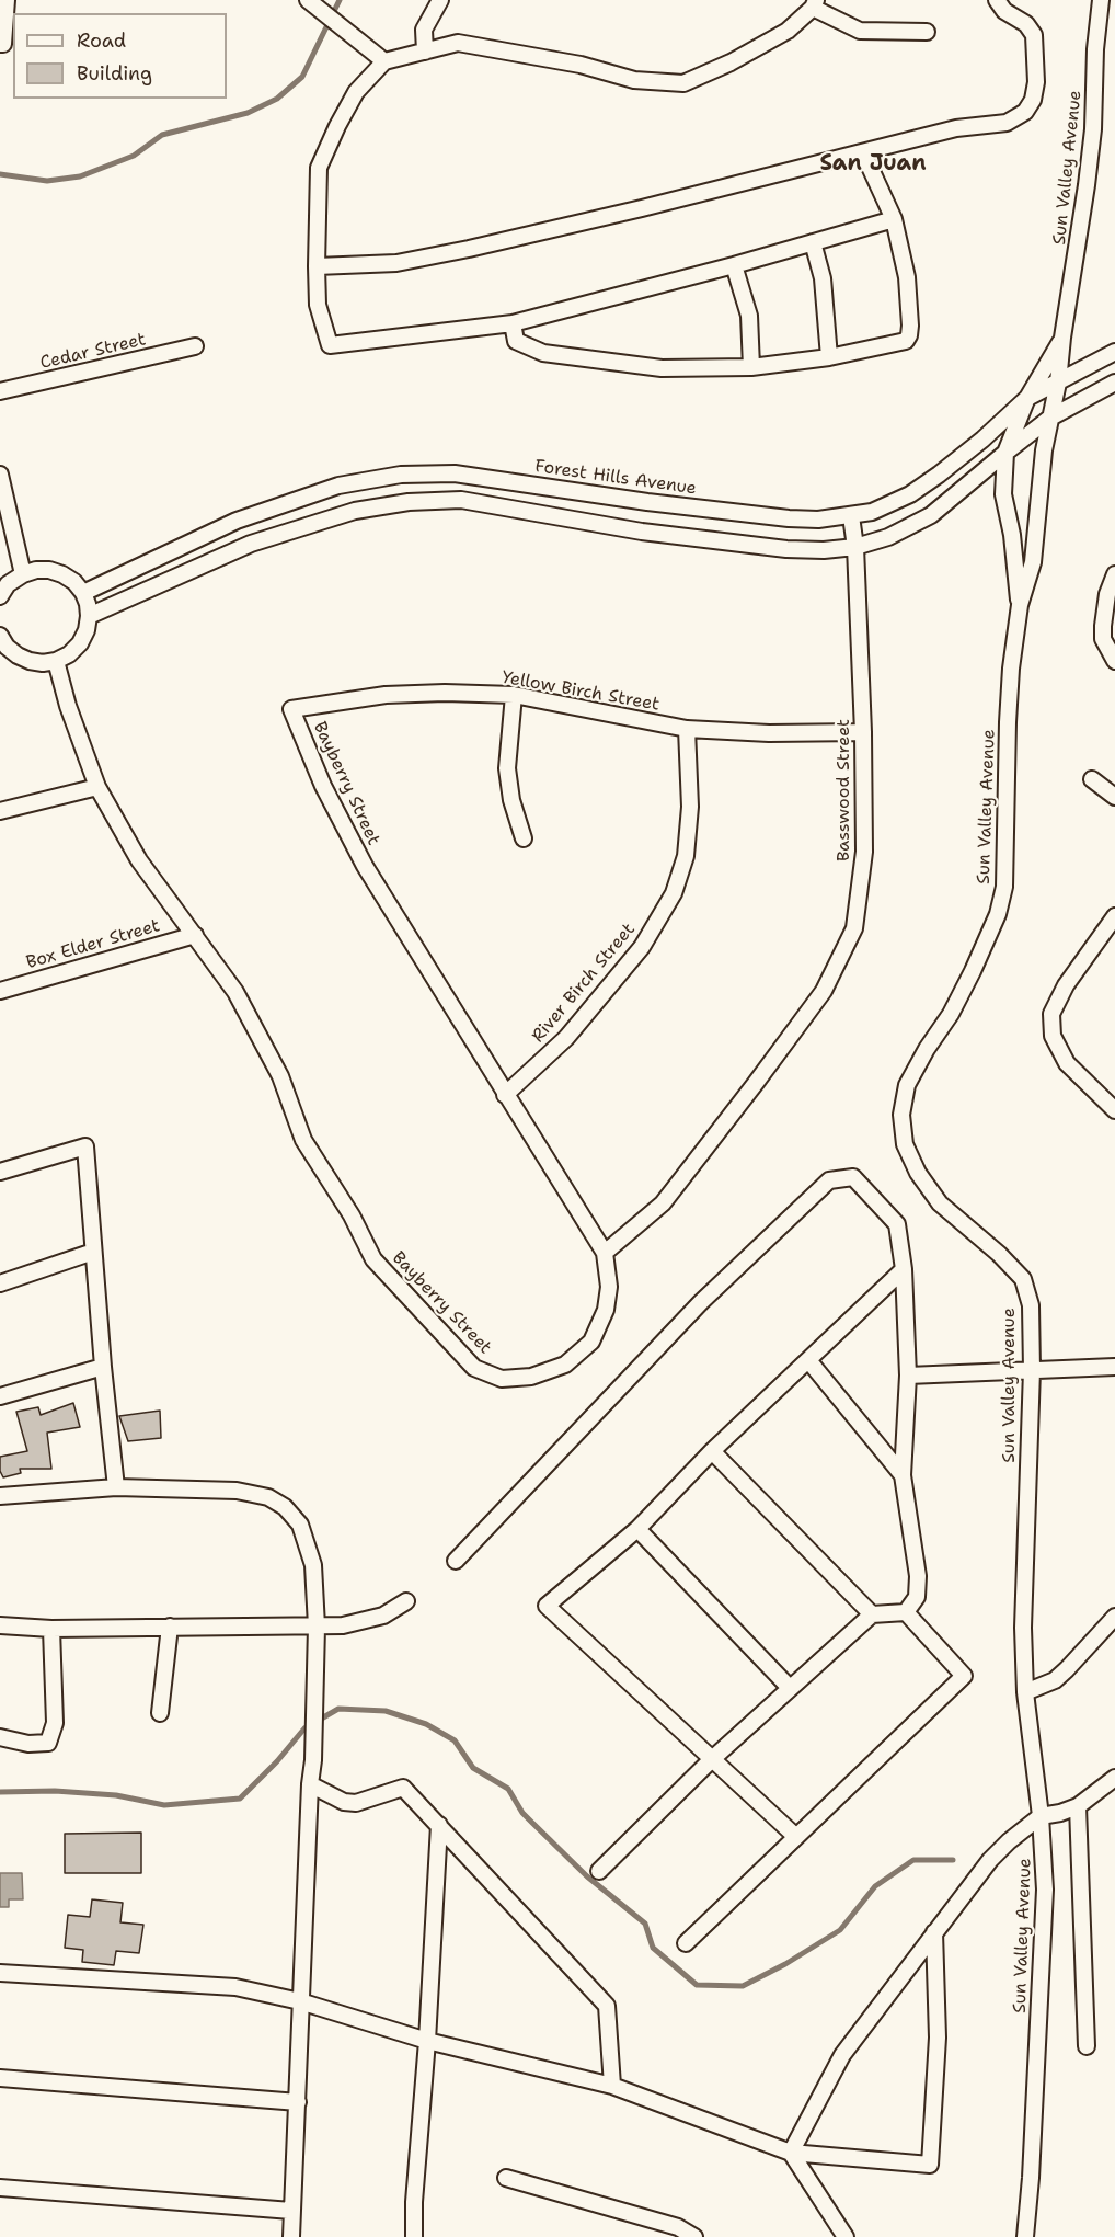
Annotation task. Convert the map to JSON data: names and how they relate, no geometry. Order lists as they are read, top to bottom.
{
  "streets": {
    "street": [
      "Sun Valley Avenue",
      "Cedar Street",
      "Forest Hills Avenue",
      "Yellow Birch Street",
      "Bayberry Street",
      "Basswood Street",
      "Box Elder Street",
      "River Birch Street"
    ]
  },
  "crossings": [
    ["Sun Valley Avenue", "Forest Hills Avenue"],
    ["Forest Hills Avenue", "Basswood Street"],
    ["Yellow Birch Street", "Bayberry Street"],
    ["Yellow Birch Street", "Basswood Street"],
    ["Yellow Birch Street", "River Birch Street"],
    ["Bayberry Street", "Basswood Street"],
    ["Bayberry Street", "Box Elder Street"],
    ["Bayberry Street", "River Birch Street"]
  ],
  "districts": ["San Juan"],
  "legend": ["Road", "Building"]
}
